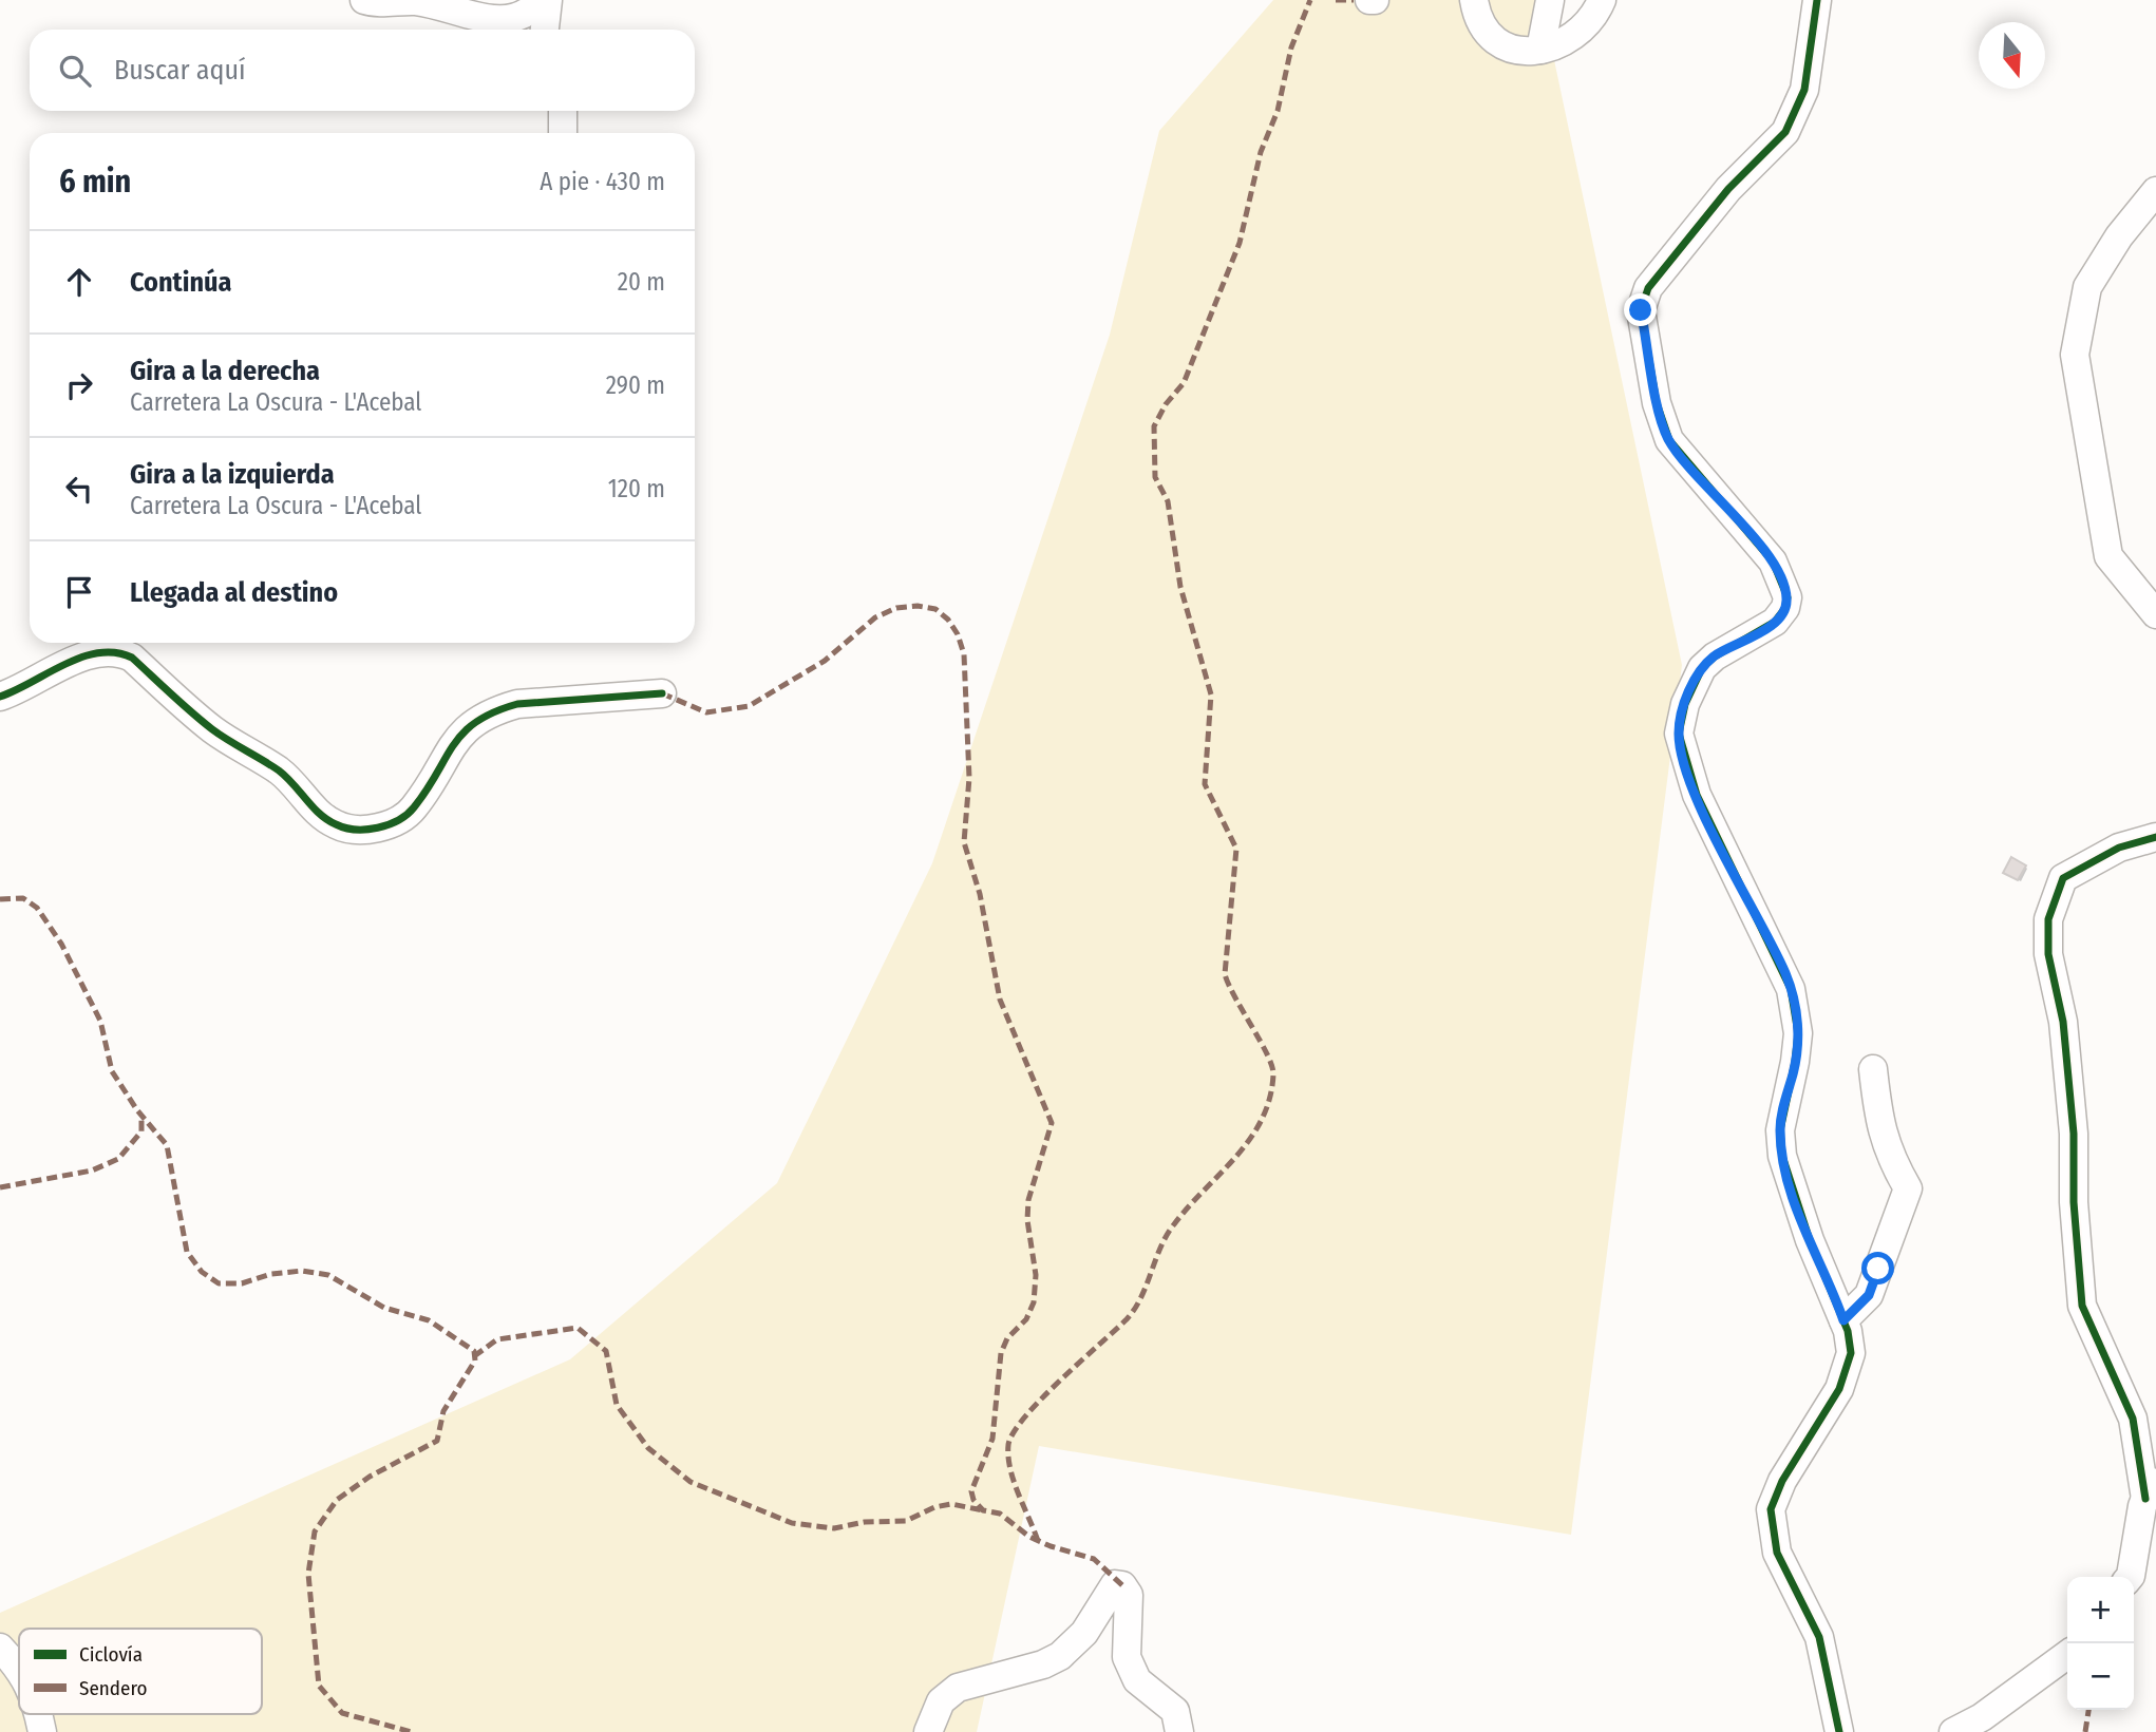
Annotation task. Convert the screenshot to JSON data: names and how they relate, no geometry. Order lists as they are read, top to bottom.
{
  "legend": ["Ciclovía", "Sendero"],
  "north": "bottom",
  "page": {
    "search": "Buscar aquí",
    "heading": ["6 min", "A pie · 430 m"],
    "list": [
      ["Continúa", "20 m"],
      ["Gira a la derecha", "Carretera La Oscura - L'Acebal", "290 m"],
      ["Gira a la izquierda", "Carretera La Oscura - L'Acebal", "120 m"],
      "Llegada al destino"
    ],
    "map_buttons": ["+", "−"]
  }
}
